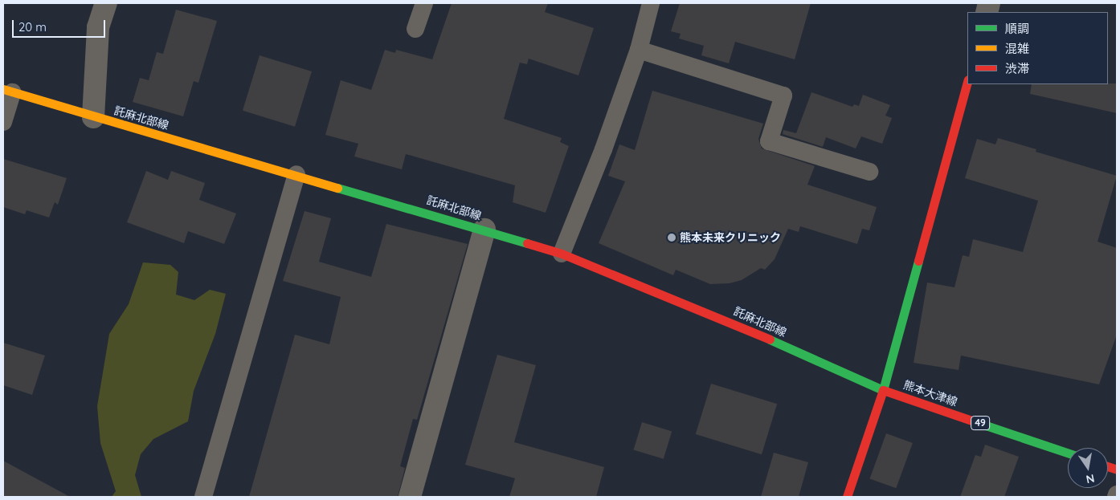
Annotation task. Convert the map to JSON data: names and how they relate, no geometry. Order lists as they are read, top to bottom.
{
  "streets": {
    "main road": ["託麻北部線", "熊本大津線", "49"]
  },
  "crossings": [
    ["託麻北部線", "熊本大津線"]
  ],
  "places": ["熊本未来クリニック"],
  "legend": ["順調", "混雑", "渋滞"],
  "scale_bar": "20 m",
  "north": "bottom"
}
